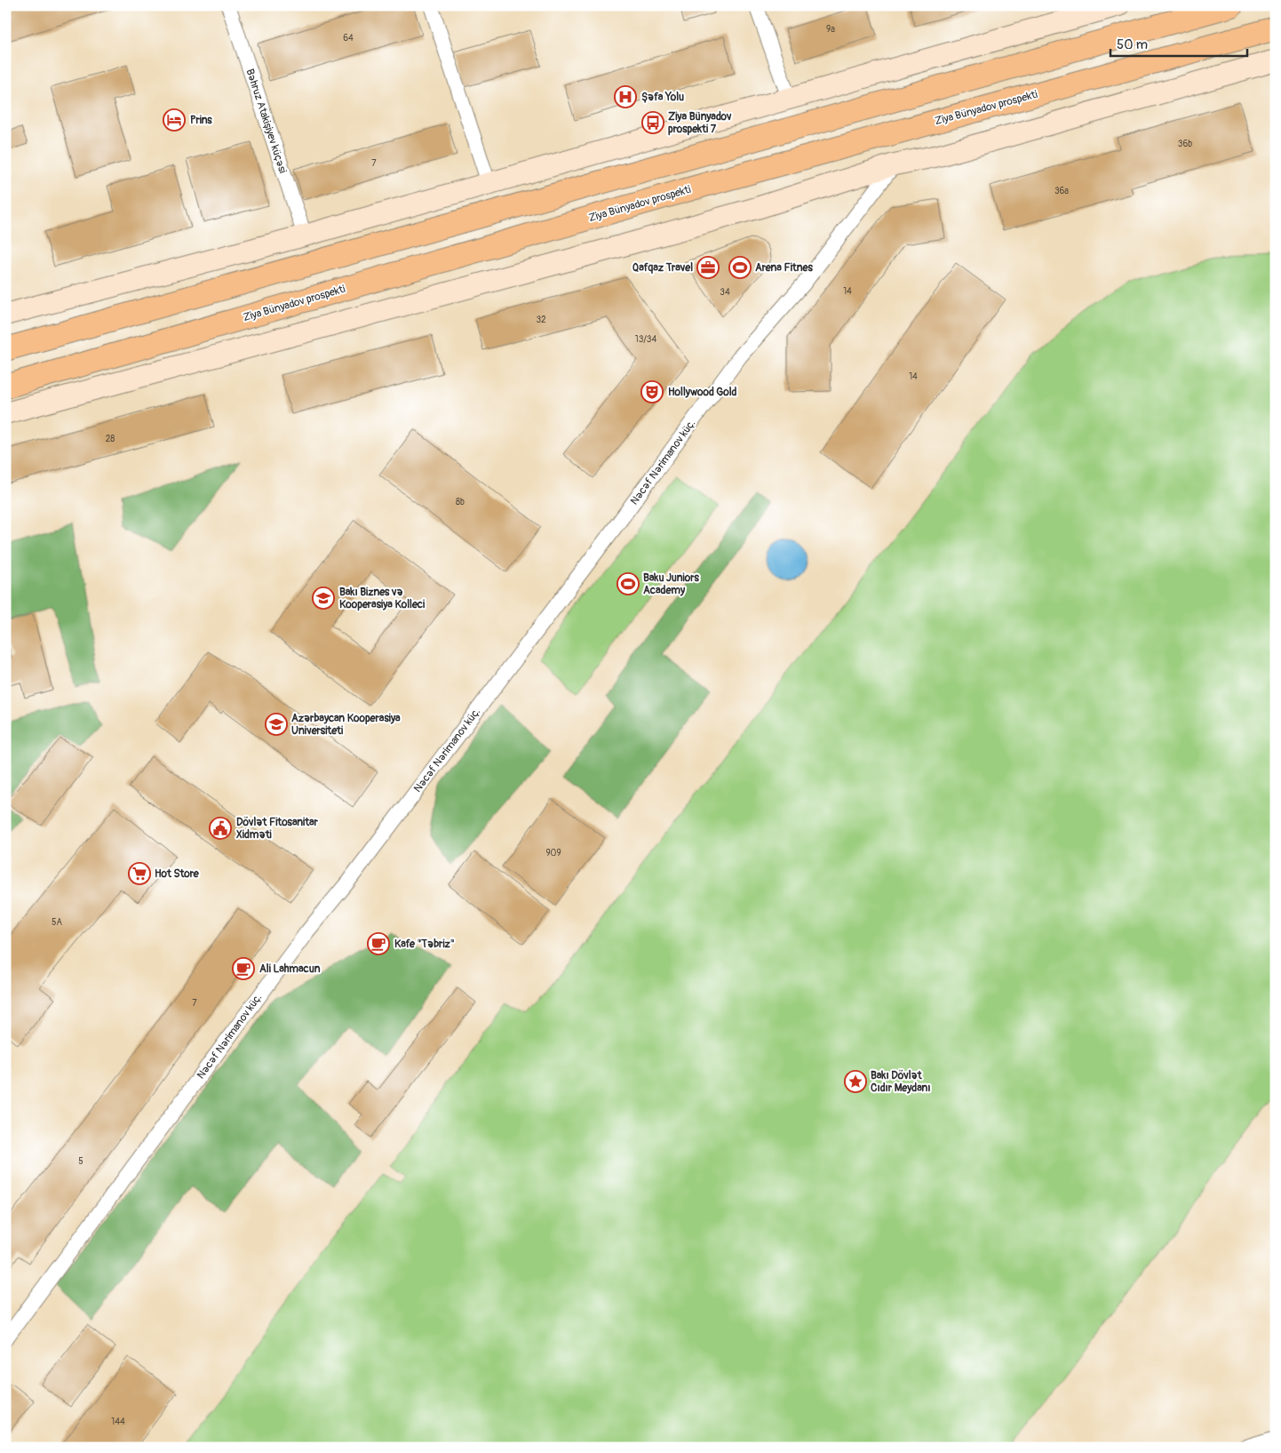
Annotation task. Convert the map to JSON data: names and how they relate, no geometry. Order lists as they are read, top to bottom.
{
  "streets": {
    "main road": ["Ziya Bünyadov prospekti"],
    "street": ["Bəhruz Atakişiyev küçəsi", "Nəcəf Nərimanov küç."]
  },
  "places": {
    "hospital": ["Şəfa Yolu"],
    "hotel": ["Prins"],
    "bus stop": ["Ziya Bünyadov prospekti 7"],
    "office": ["Qafqaz Travel"],
    "sports": ["Arena Fitnes", "Baku Juniors Academy"],
    "theatre": ["Hollywood Gold"],
    "school or university": ["Bakı Biznes və Kooperasiya Kolleci", "Azərbaycan Kooperasiya Universiteti"],
    "public building": ["Dövlət Fitosanitar Xidməti"],
    "supermarket": ["Hot Store"],
    "cafe": ["Kafe \"Təbriz\"", "Ali Lahmacun"],
    "place": ["Bakı Dövlət Cıdır Meydanı"]
  },
  "house_numbers": [
    "9а",
    "64",
    "36b",
    "7",
    "36a",
    "14",
    "34",
    "32",
    "13/34",
    "14",
    "28",
    "8b",
    "909",
    "5A",
    "7",
    "5",
    "144"
  ],
  "scale_bar": "50 m"
}
